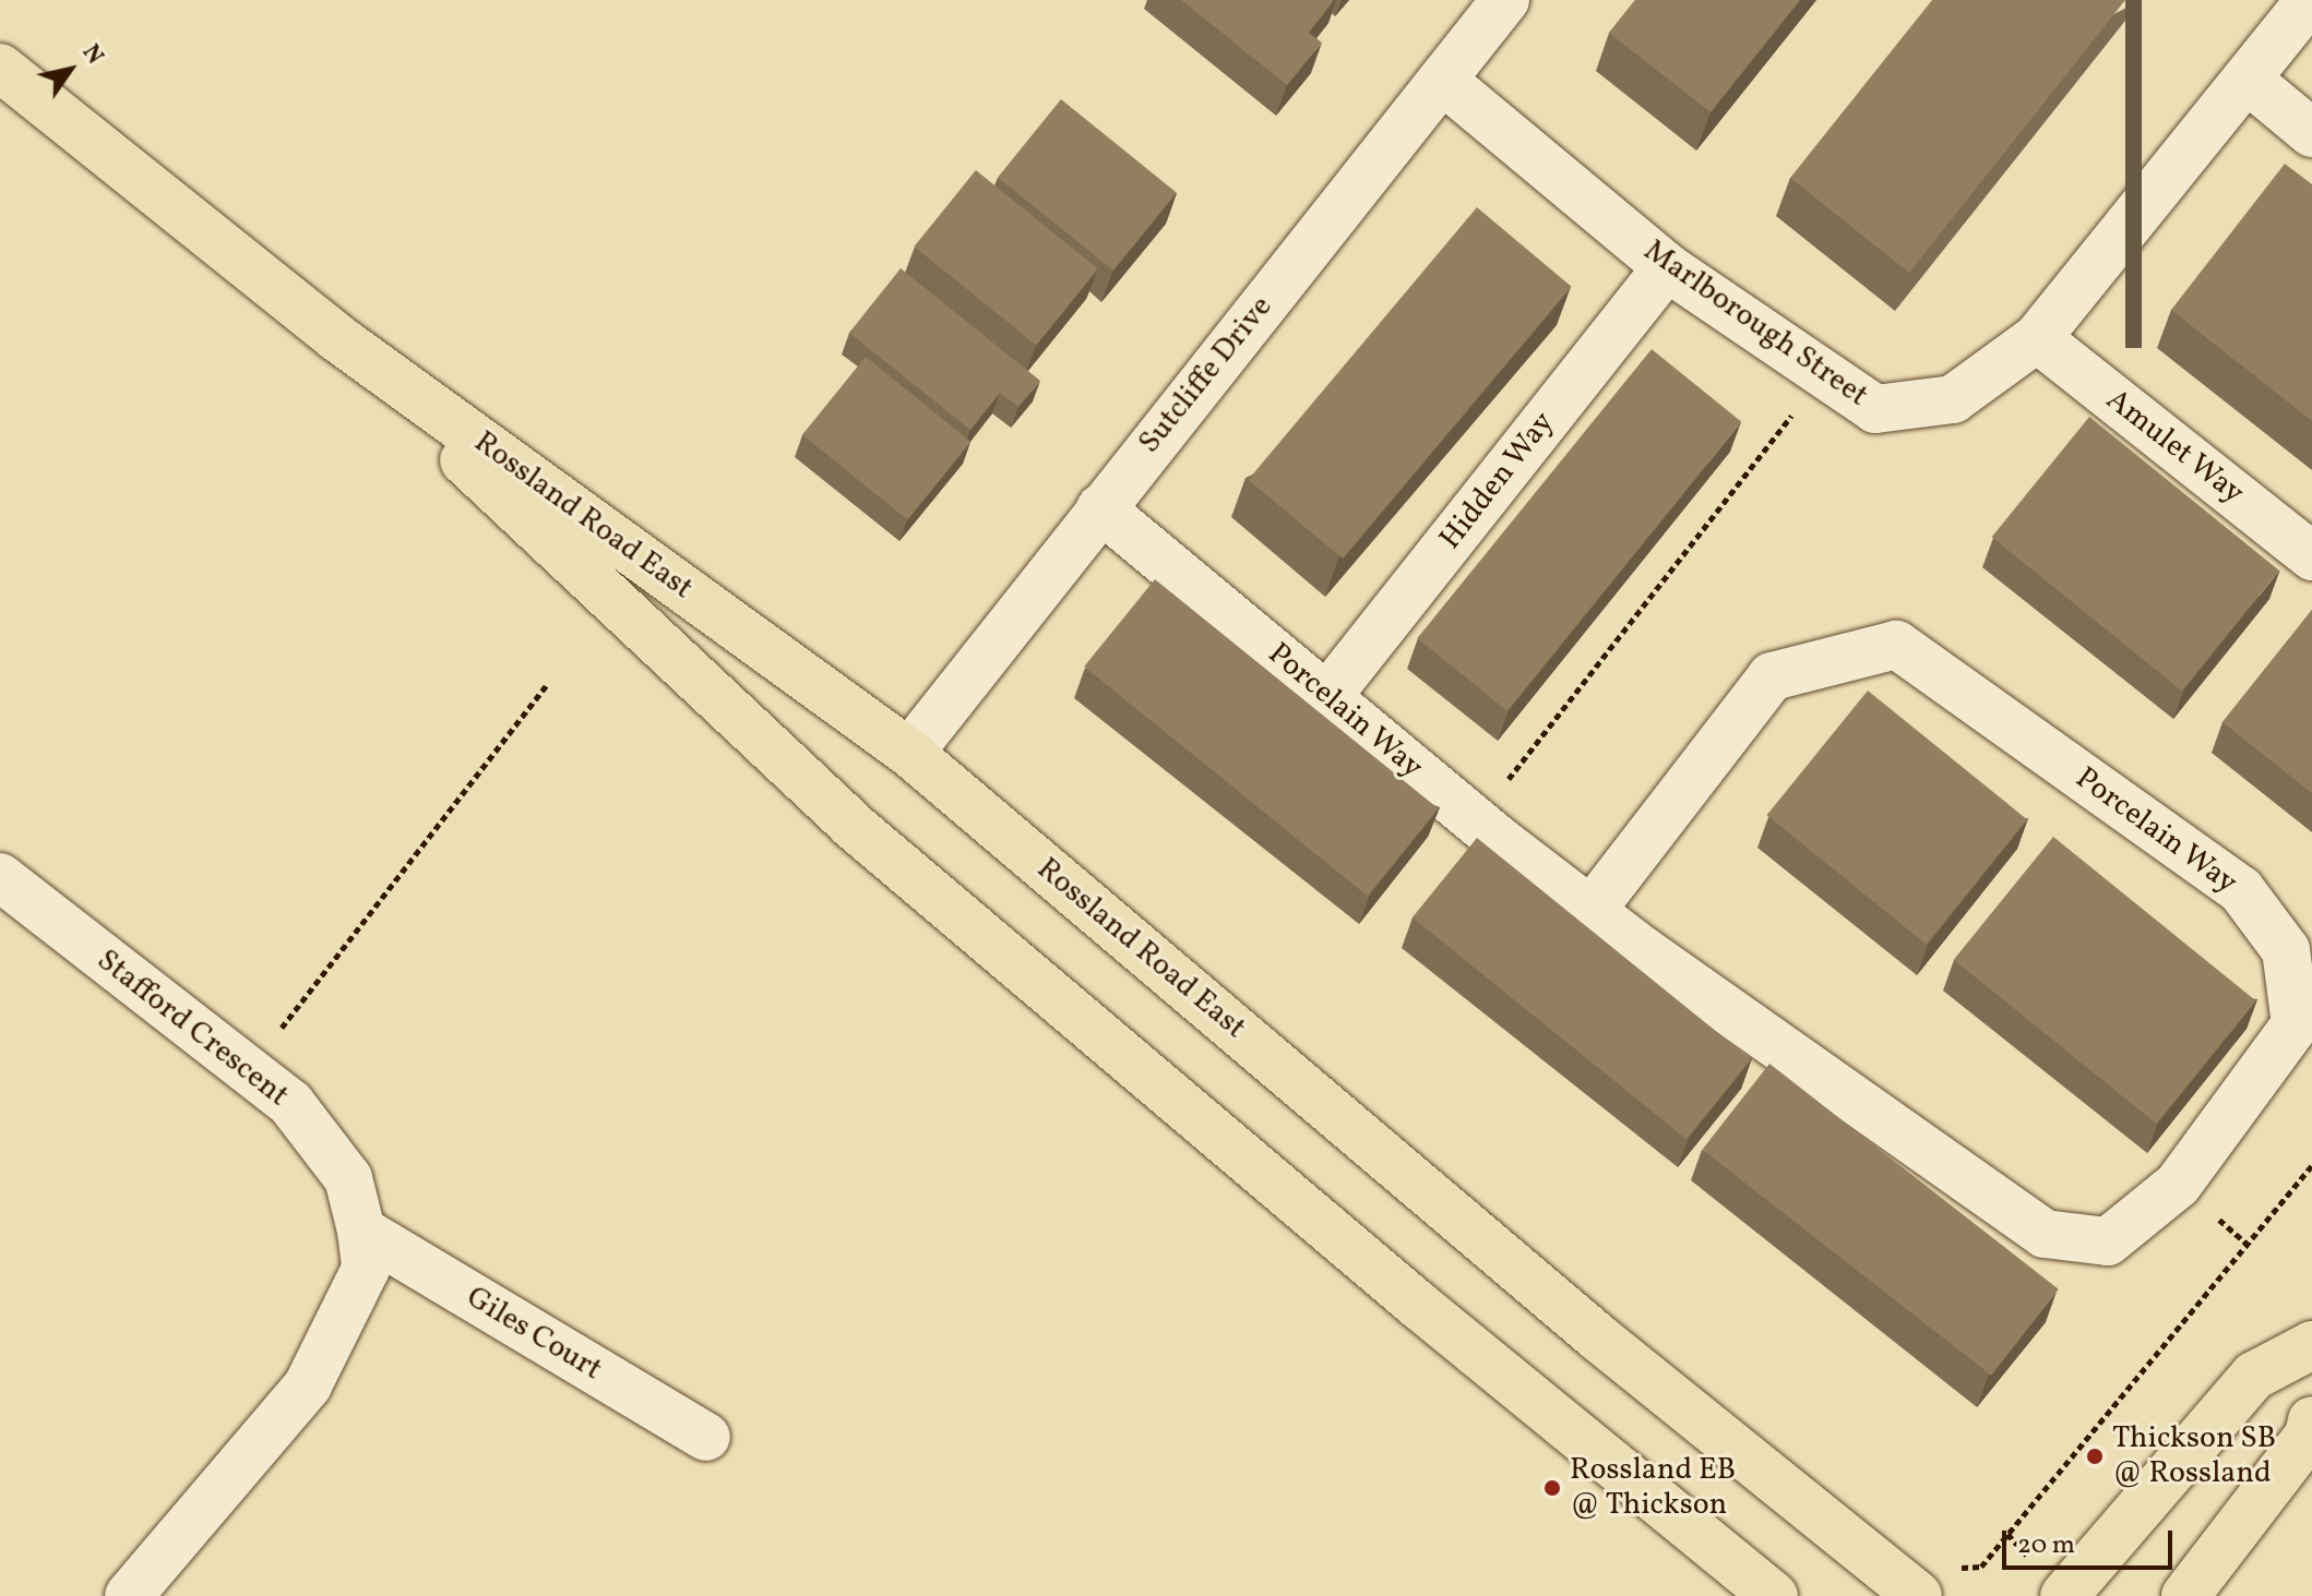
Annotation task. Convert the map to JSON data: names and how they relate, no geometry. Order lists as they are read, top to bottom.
{
  "streets": {
    "main road": ["Rossland Road East"],
    "street": [
      "Marlborough Street",
      "Sutcliffe Drive",
      "Amulet Way",
      "Hidden Way",
      "Porcelain Way",
      "Stafford Crescent",
      "Giles Court"
    ]
  },
  "crossings": [
    ["Marlborough Street", "Sutcliffe Drive"],
    ["Marlborough Street", "Amulet Way"],
    ["Marlborough Street", "Hidden Way"],
    ["Sutcliffe Drive", "Rossland Road East"],
    ["Sutcliffe Drive", "Porcelain Way"],
    ["Hidden Way", "Porcelain Way"],
    ["Stafford Crescent", "Giles Court"]
  ],
  "places": ["Thickson SB @ Rossland", "Rossland EB @ Thickson"],
  "scale_bar": "20 m",
  "north": "top right"
}
